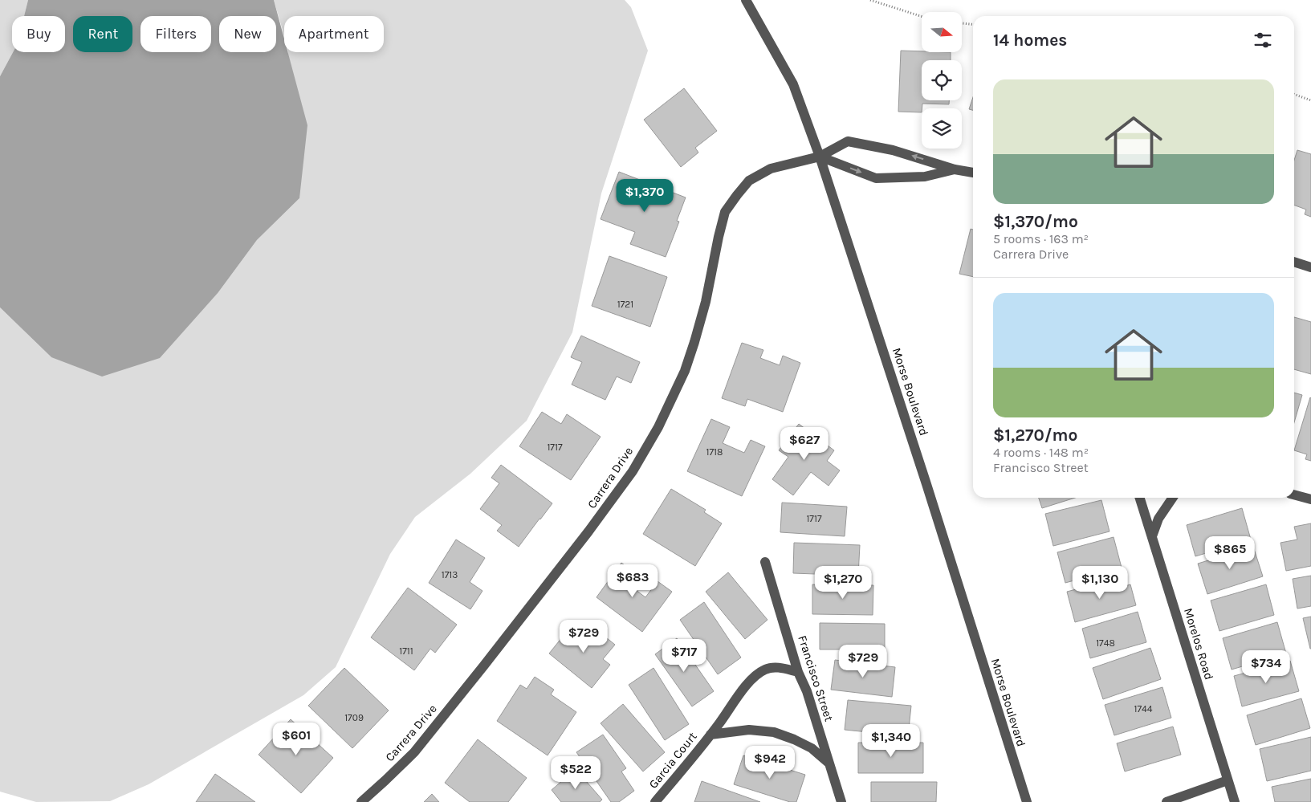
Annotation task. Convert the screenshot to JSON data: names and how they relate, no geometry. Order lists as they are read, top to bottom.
{
  "streets": {
    "street": [
      "Morse Boulevard",
      "Carrera Drive",
      "Morelos Road",
      "Francisco Street",
      "Garcia Court"
    ]
  },
  "crossings": [
    ["Morse Boulevard", "Carrera Drive"],
    ["Francisco Street", "Garcia Court"]
  ],
  "house_numbers": [
    "1721",
    "1717",
    "1718",
    "1717",
    "1713",
    "1748",
    "1711",
    "1744",
    "1709"
  ],
  "north": "right",
  "page": {
    "chip": [
      "Buy",
      "Rent",
      "Filters",
      "New",
      "Apartment"
    ],
    "heading": "14 homes",
    "list": [
      {
        "name": "$1,370/mo",
        "note": "5 rooms · 163 m² · Carrera Drive"
      },
      {
        "name": "$1,270/mo",
        "note": "4 rooms · 148 m² · Francisco Street"
      }
    ],
    "price": [
      "$1,370",
      "$627",
      "$865",
      "$683",
      "$1,270",
      "$1,130",
      "$729",
      "$717",
      "$729",
      "$734",
      "$601",
      "$1,340",
      "$942",
      "$522"
    ]
  }
}
